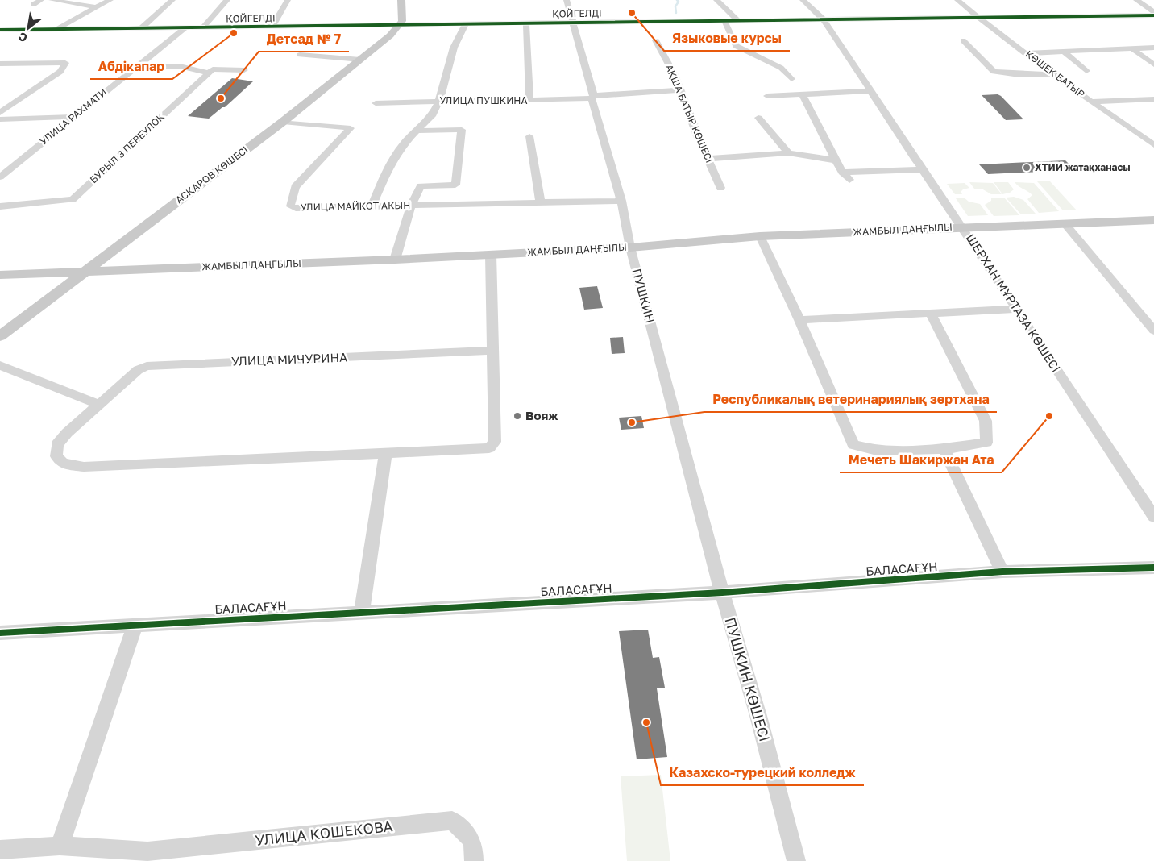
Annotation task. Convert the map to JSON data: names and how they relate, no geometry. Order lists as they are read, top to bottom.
{
  "streets": {
    "main road": ["АСҚАРОВ КӨШЕСІ", "ЖАМБЫЛ ДАҢҒЫЛЫ"],
    "street": [
      "ҚОЙГЕЛДІ",
      "КӨШЕК БАТЫР",
      "УЛИЦА ПУШКИНА",
      "АҚША БАТЫР КӨШЕСІ",
      "УЛИЦА РАХМАТИ",
      "БУРЫЛ 3 ПЕРЕУЛОК",
      "УЛИЦА МАЙКОТ АКЫН",
      "ПУШКИН",
      "ШЕРХАН МҰРТАЗА КӨШЕСІ",
      "УЛИЦА МИЧУРИНА",
      "БАЛАСАҒҰН",
      "ПУШКИН КӨШЕСІ",
      "УЛИЦА КОШЕКОВА"
    ]
  },
  "crossings": [
    ["ҚОЙГЕЛДІ", "КӨШЕК БАТЫР"],
    ["ҚОЙГЕЛДІ", "УЛИЦА РАХМАТИ"],
    ["ҚОЙГЕЛДІ", "АСҚАРОВ КӨШЕСІ"],
    ["ҚОЙГЕЛДІ", "ПУШКИН"],
    ["ҚОЙГЕЛДІ", "ШЕРХАН МҰРТАЗА КӨШЕСІ"],
    ["УЛИЦА ПУШКИНА", "АҚША БАТЫР КӨШЕСІ"],
    ["УЛИЦА ПУШКИНА", "ПУШКИН"],
    ["АСҚАРОВ КӨШЕСІ", "УЛИЦА МАЙКОТ АКЫН"],
    ["АСҚАРОВ КӨШЕСІ", "ЖАМБЫЛ ДАҢҒЫЛЫ"],
    ["УЛИЦА МАЙКОТ АКЫН", "ПУШКИН"],
    ["ЖАМБЫЛ ДАҢҒЫЛЫ", "ПУШКИН"],
    ["ЖАМБЫЛ ДАҢҒЫЛЫ", "ШЕРХАН МҰРТАЗА КӨШЕСІ"],
    ["ЖАМБЫЛ ДАҢҒЫЛЫ", "УЛИЦА МИЧУРИНА"],
    ["ПУШКИН", "БАЛАСАҒҰН"],
    ["ПУШКИН", "ПУШКИН КӨШЕСІ"],
    ["БАЛАСАҒҰН", "ПУШКИН КӨШЕСІ"]
  ],
  "places": [
    "Языковые курсы",
    "Абдiкапар",
    "Детсад № 7",
    "ХТИИ жатақханасы",
    "Вояж",
    "Мечеть Шакиржан Ата",
    "Республикалық ветеринариялық зертхана",
    "Казахско-турецкий колледж"
  ],
  "north": "bottom left"
}
